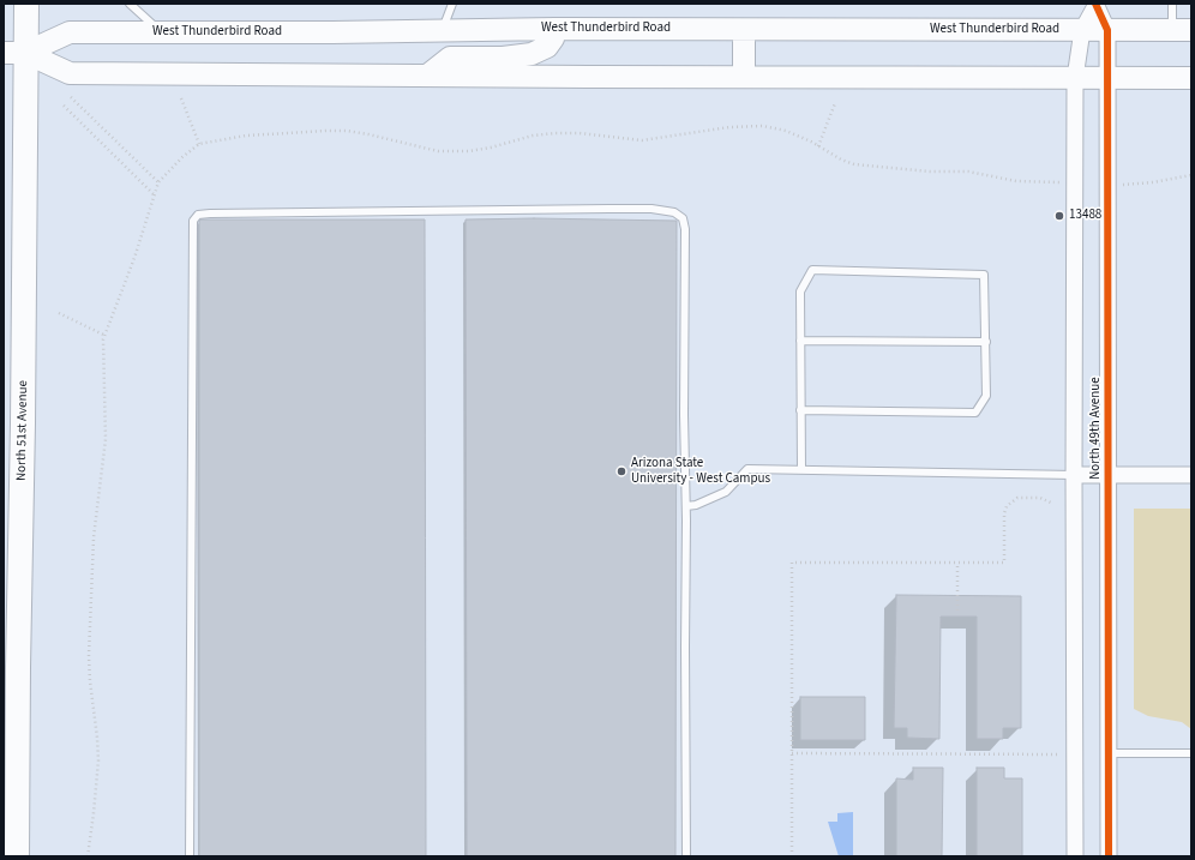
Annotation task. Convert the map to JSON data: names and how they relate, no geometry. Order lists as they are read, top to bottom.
{
  "streets": {
    "main road": ["West Thunderbird Road", "North 51st Avenue"],
    "street": ["North 49th Avenue"]
  },
  "crossings": [
    ["West Thunderbird Road", "North 49th Avenue"],
    ["West Thunderbird Road", "North 51st Avenue"]
  ],
  "places": ["13488", "Arizona State University - West Campus"]
}
